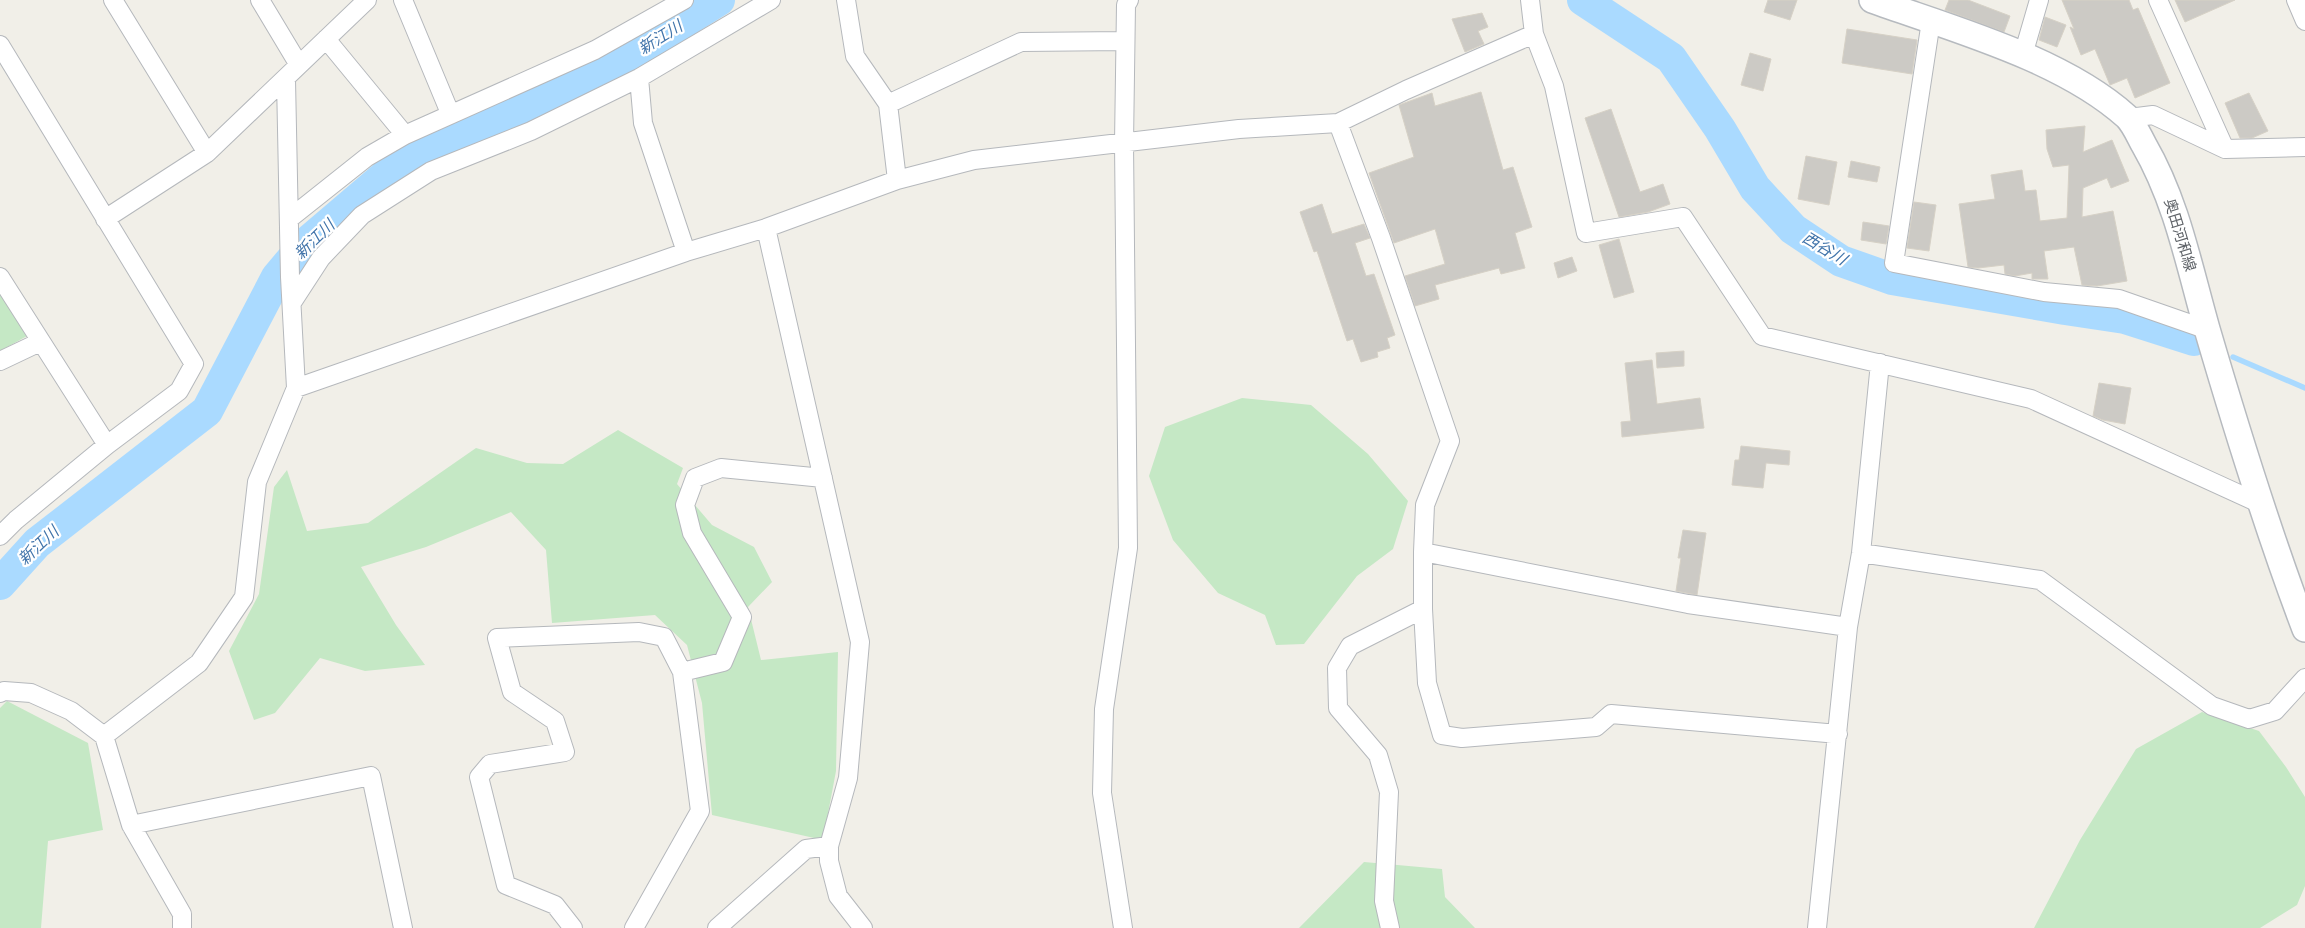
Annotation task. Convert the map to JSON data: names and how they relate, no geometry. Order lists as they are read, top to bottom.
{
  "streets": {
    "main road": ["奥田河和線"]
  },
  "water": ["新江川", "西谷川"]
}
